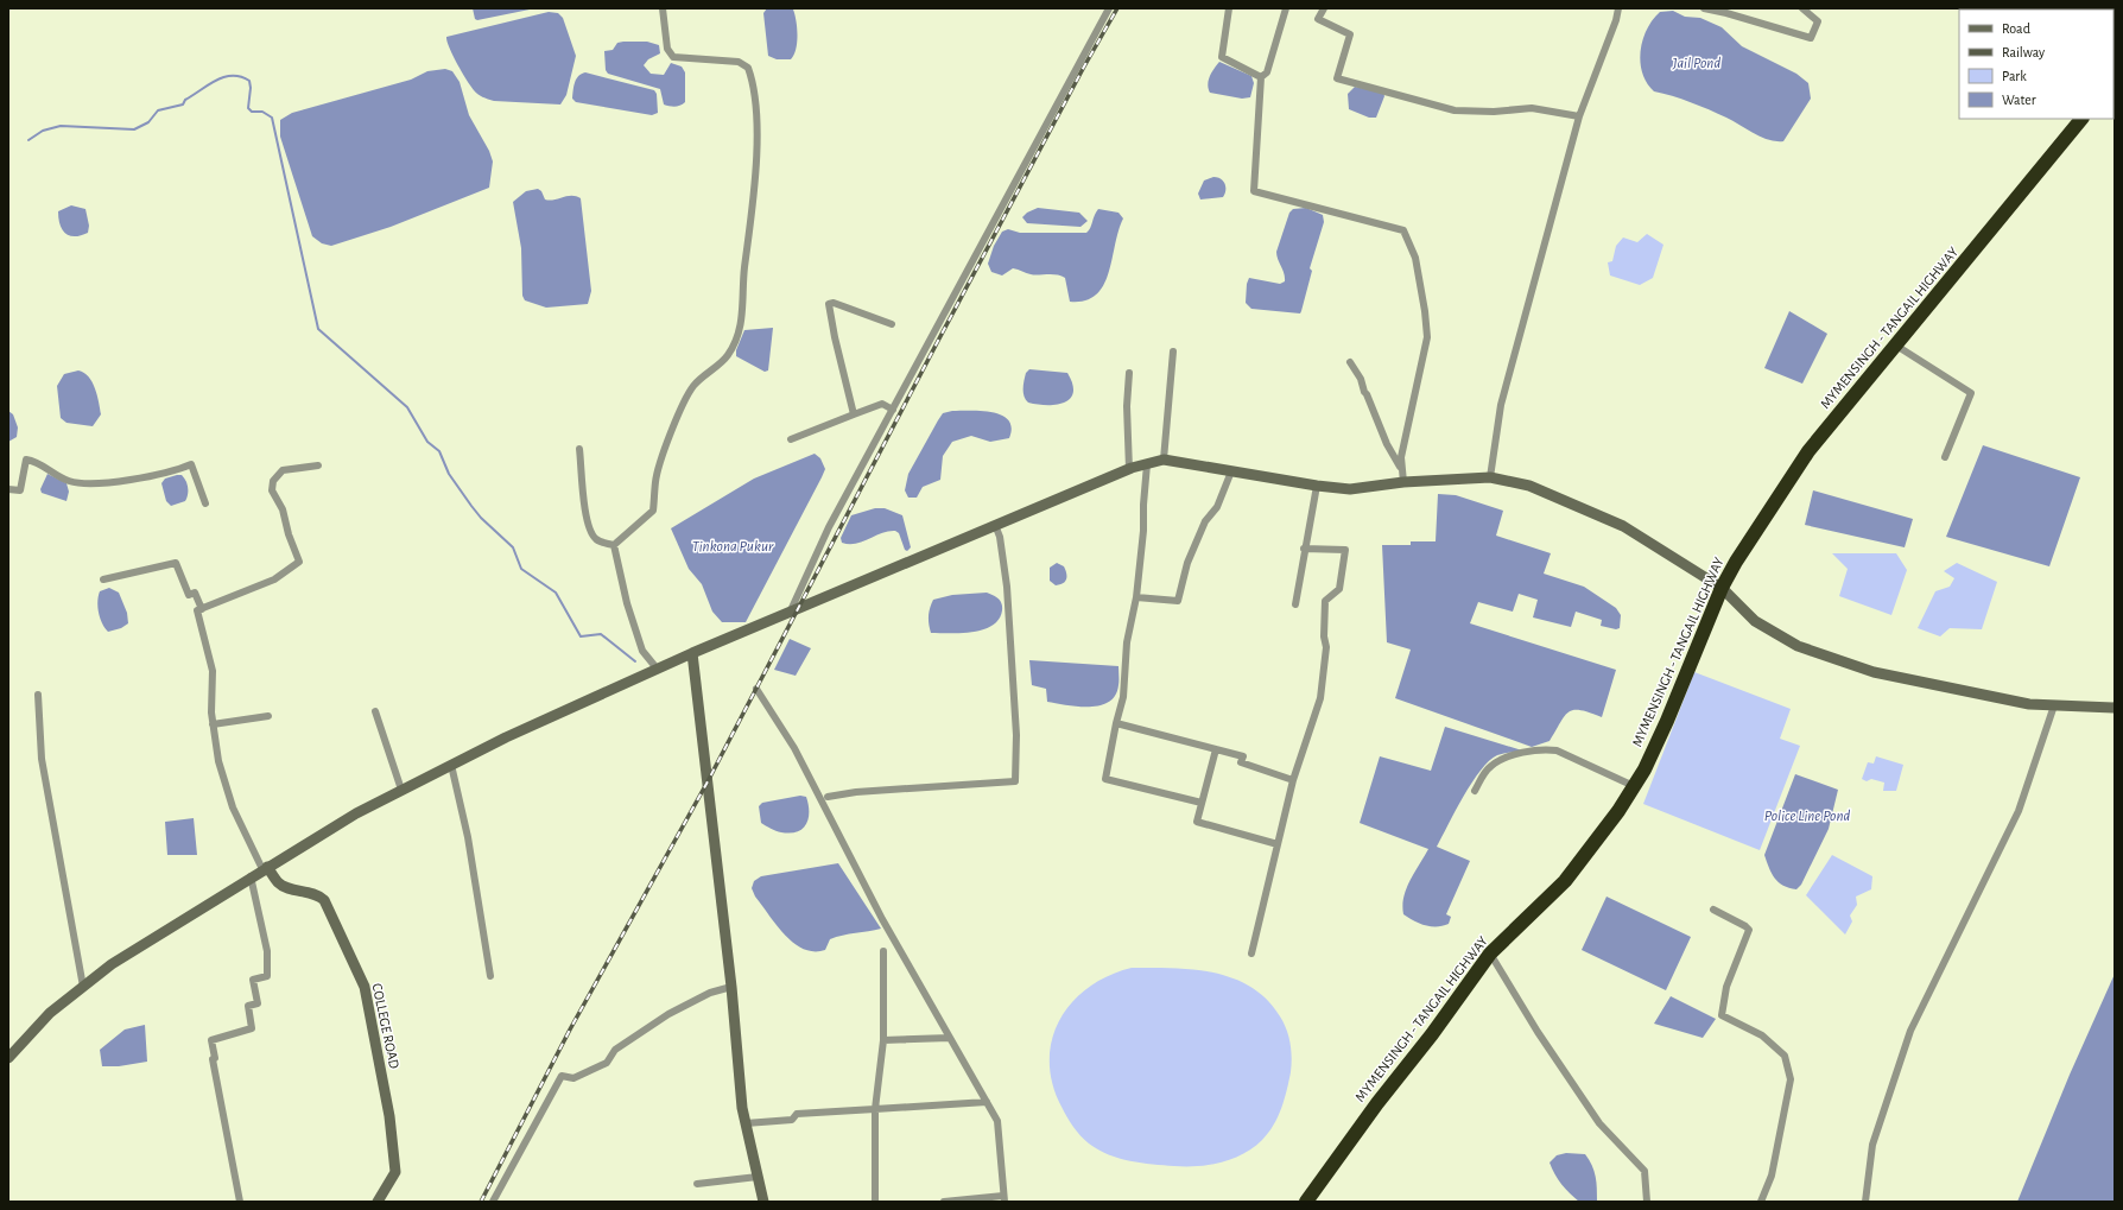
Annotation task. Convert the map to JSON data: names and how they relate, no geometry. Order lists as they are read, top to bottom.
{
  "streets": {
    "highway": ["MYMENSINGH - TANGAIL HIGHWAY"],
    "street": ["COLLEGE ROAD"]
  },
  "water": ["Jail Pond", "Tinkona Pukur", "Police Line Pond"],
  "legend": [
    "Road",
    "Railway",
    "Park",
    "Water"
  ]
}
